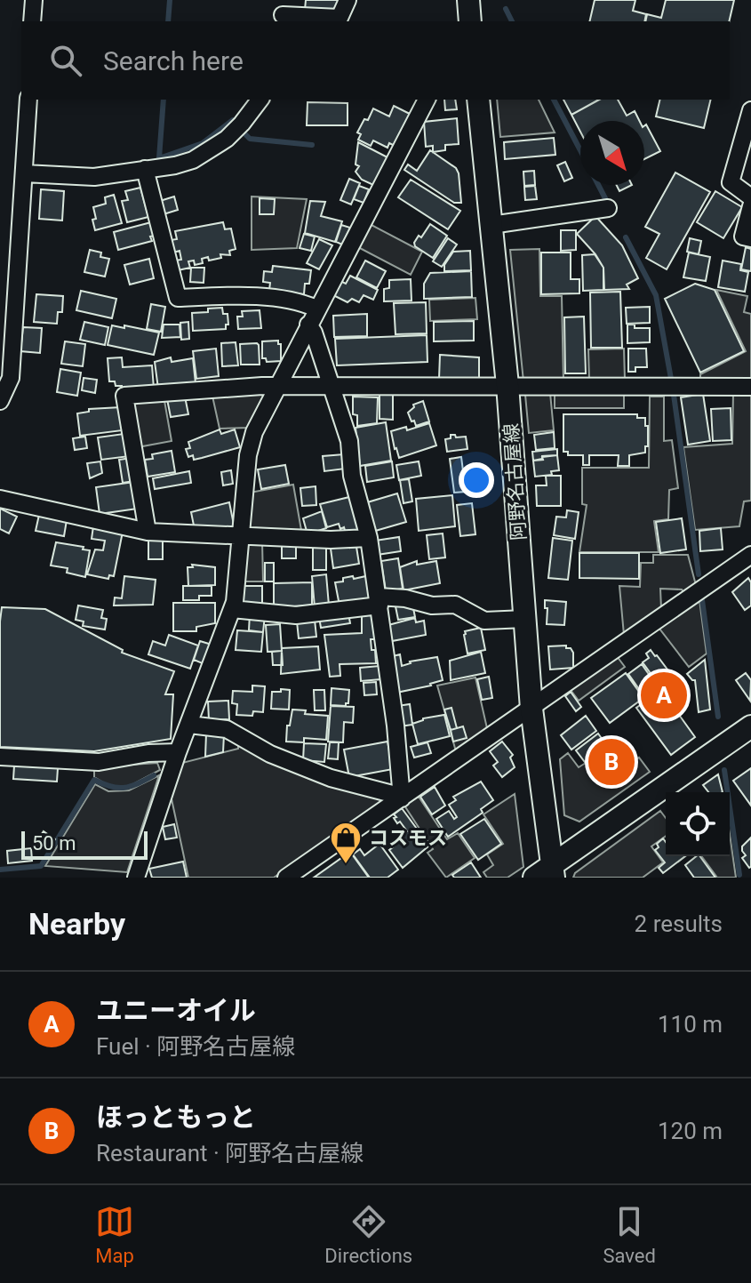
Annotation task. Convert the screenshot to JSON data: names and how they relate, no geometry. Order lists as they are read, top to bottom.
{
  "streets": {
    "main road": ["阿野名古屋線"]
  },
  "places": {
    "shop": ["コスモス"]
  },
  "scale_bar": "50 m",
  "north": "bottom right",
  "page": {
    "search": "Search here",
    "pins": ["A", "B"],
    "scale": "50 m",
    "heading": ["Nearby", "2 results"],
    "list": [
      {
        "mark": "A",
        "name": "ユニーオイル",
        "note": "Fuel · 阿野名古屋線",
        "value": "110 m"
      },
      {
        "mark": "B",
        "name": "ほっともっと",
        "note": "Restaurant · 阿野名古屋線",
        "value": "120 m"
      }
    ],
    "nav": ["Map", "Directions", "Saved"]
  }
}
